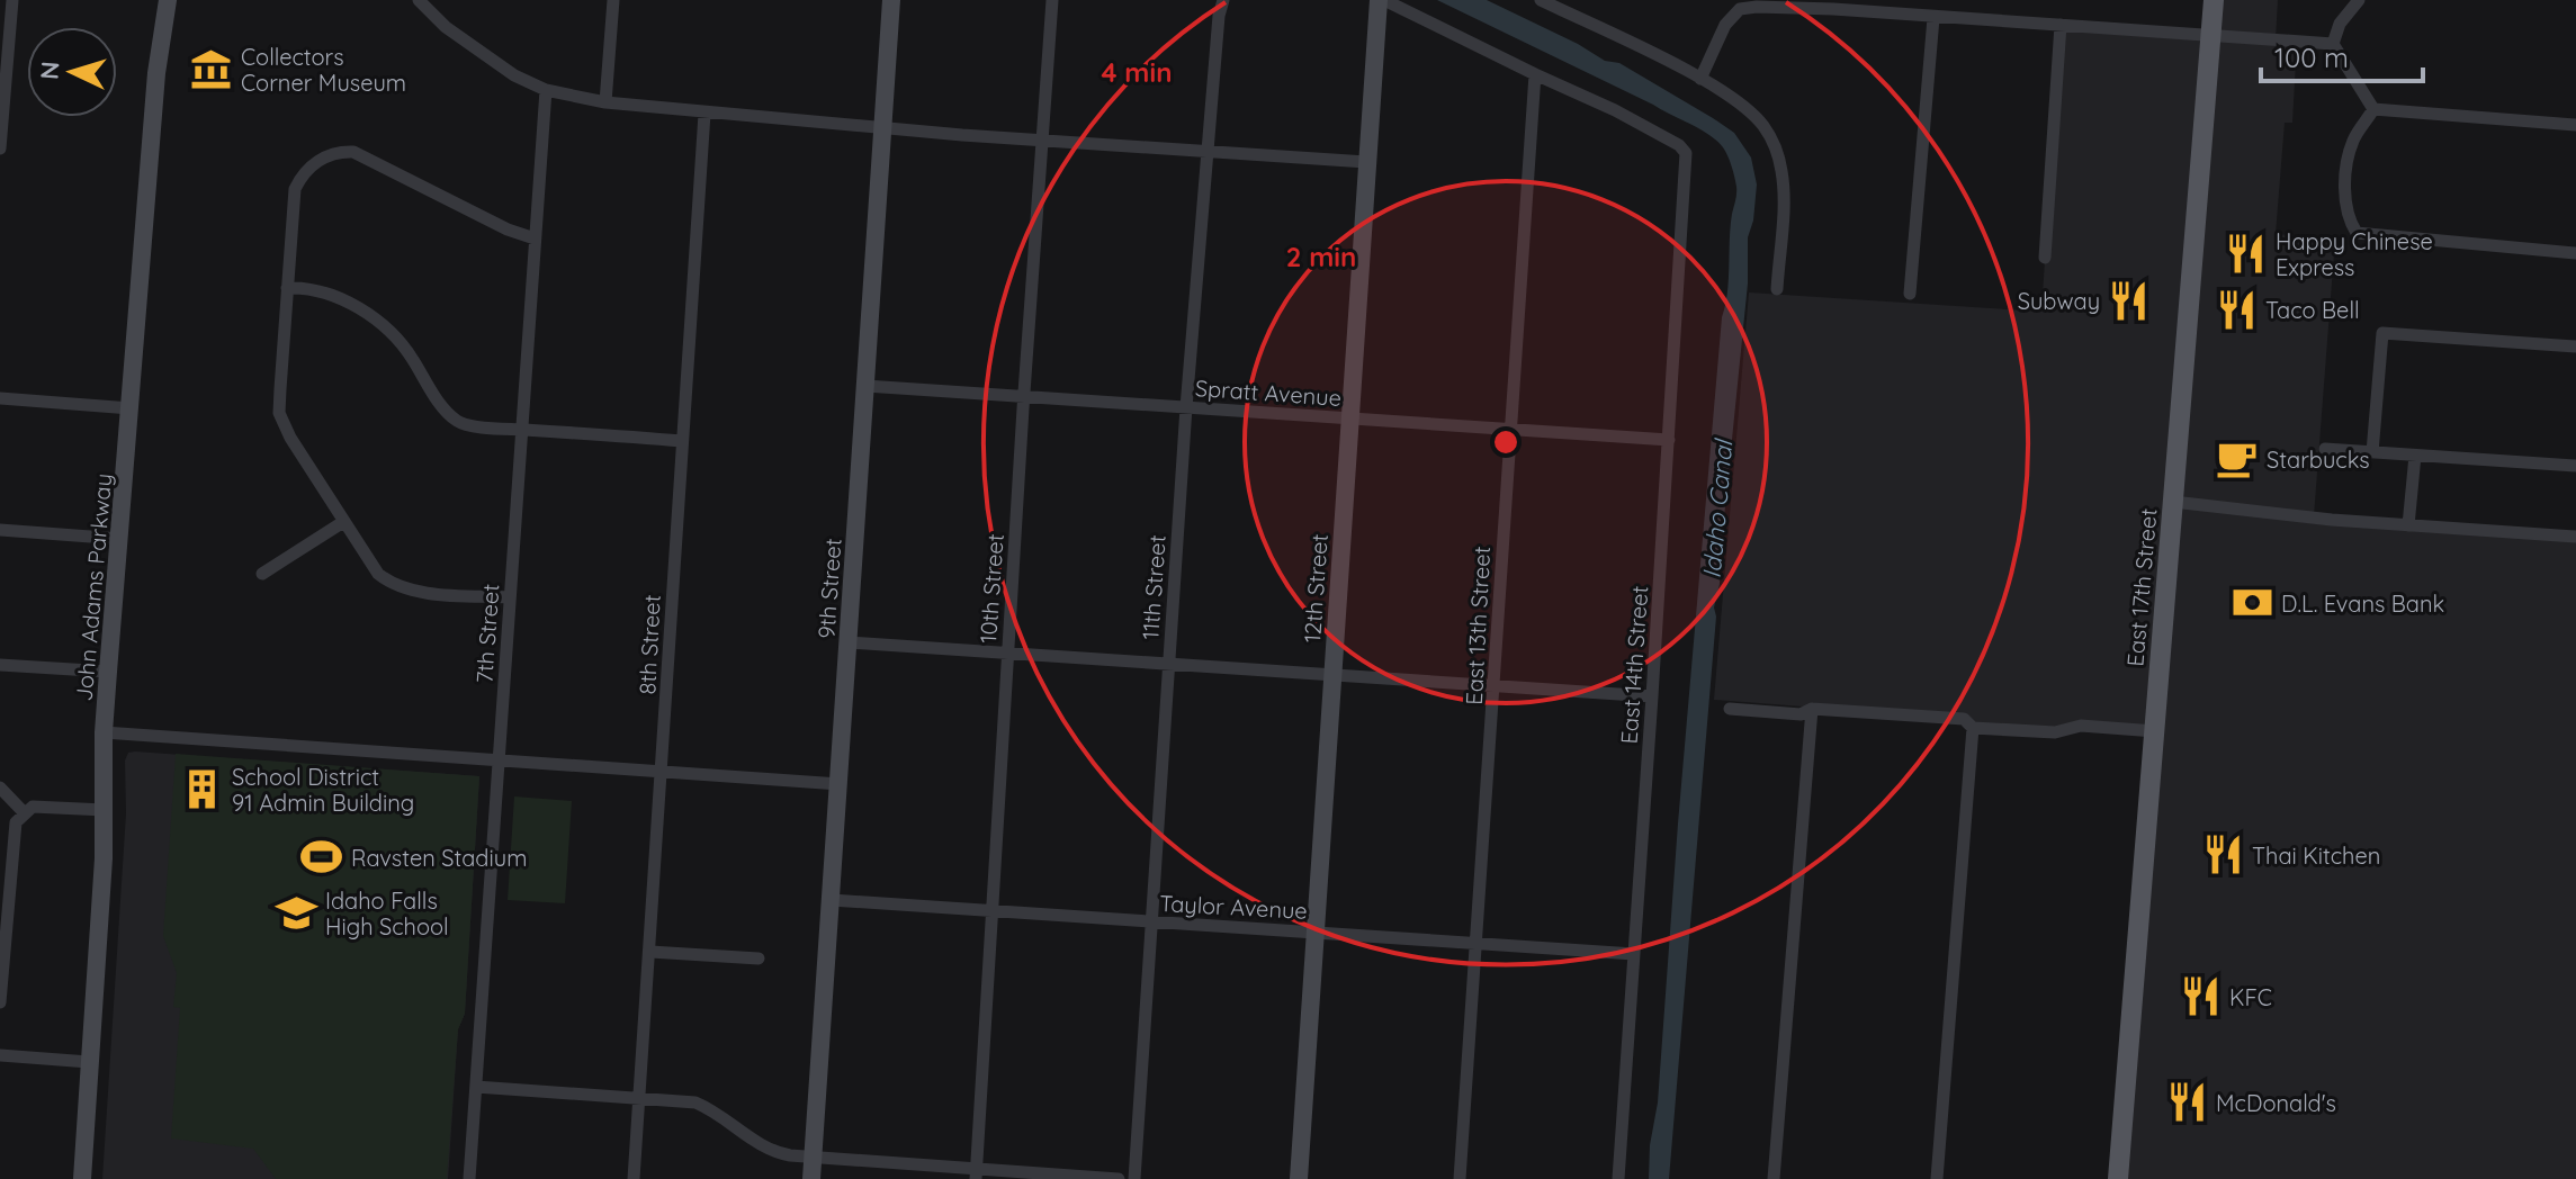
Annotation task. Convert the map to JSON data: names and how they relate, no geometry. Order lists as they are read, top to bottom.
{
  "streets": {
    "main road": ["East 17th Street"],
    "street": [
      "Spratt Avenue",
      "John Adams Parkway",
      "11th Street",
      "9th Street",
      "10th Street",
      "12th Street",
      "East 13th Street",
      "7th Street",
      "8th Street",
      "East 14th Street",
      "Taylor Avenue"
    ]
  },
  "crossings": [
    ["Spratt Avenue", "11th Street"],
    ["Spratt Avenue", "9th Street"],
    ["Spratt Avenue", "10th Street"],
    ["Spratt Avenue", "12th Street"],
    ["Spratt Avenue", "East 13th Street"],
    ["Spratt Avenue", "East 14th Street"],
    ["11th Street", "Taylor Avenue"],
    ["9th Street", "Taylor Avenue"],
    ["10th Street", "Taylor Avenue"],
    ["12th Street", "Taylor Avenue"],
    ["East 13th Street", "East 14th Street"],
    ["East 13th Street", "Taylor Avenue"],
    ["East 14th Street", "Taylor Avenue"]
  ],
  "water": ["Idaho Canal"],
  "places": {
    "museum": ["Collectors Corner Museum"],
    "restaurant": [
      "Happy Chinese Express",
      "Subway",
      "Taco Bell",
      "Thai Kitchen",
      "KFC",
      "McDonald's"
    ],
    "cafe": ["Starbucks"],
    "bank": ["D.L. Evans Bank"],
    "building": ["School District 91 Admin Building"],
    "sports": ["Ravsten Stadium"],
    "school or university": ["Idaho Falls High School"]
  },
  "scale_bar": "100 m",
  "north": "left",
  "rings": ["4 min", "2 min"]
}
